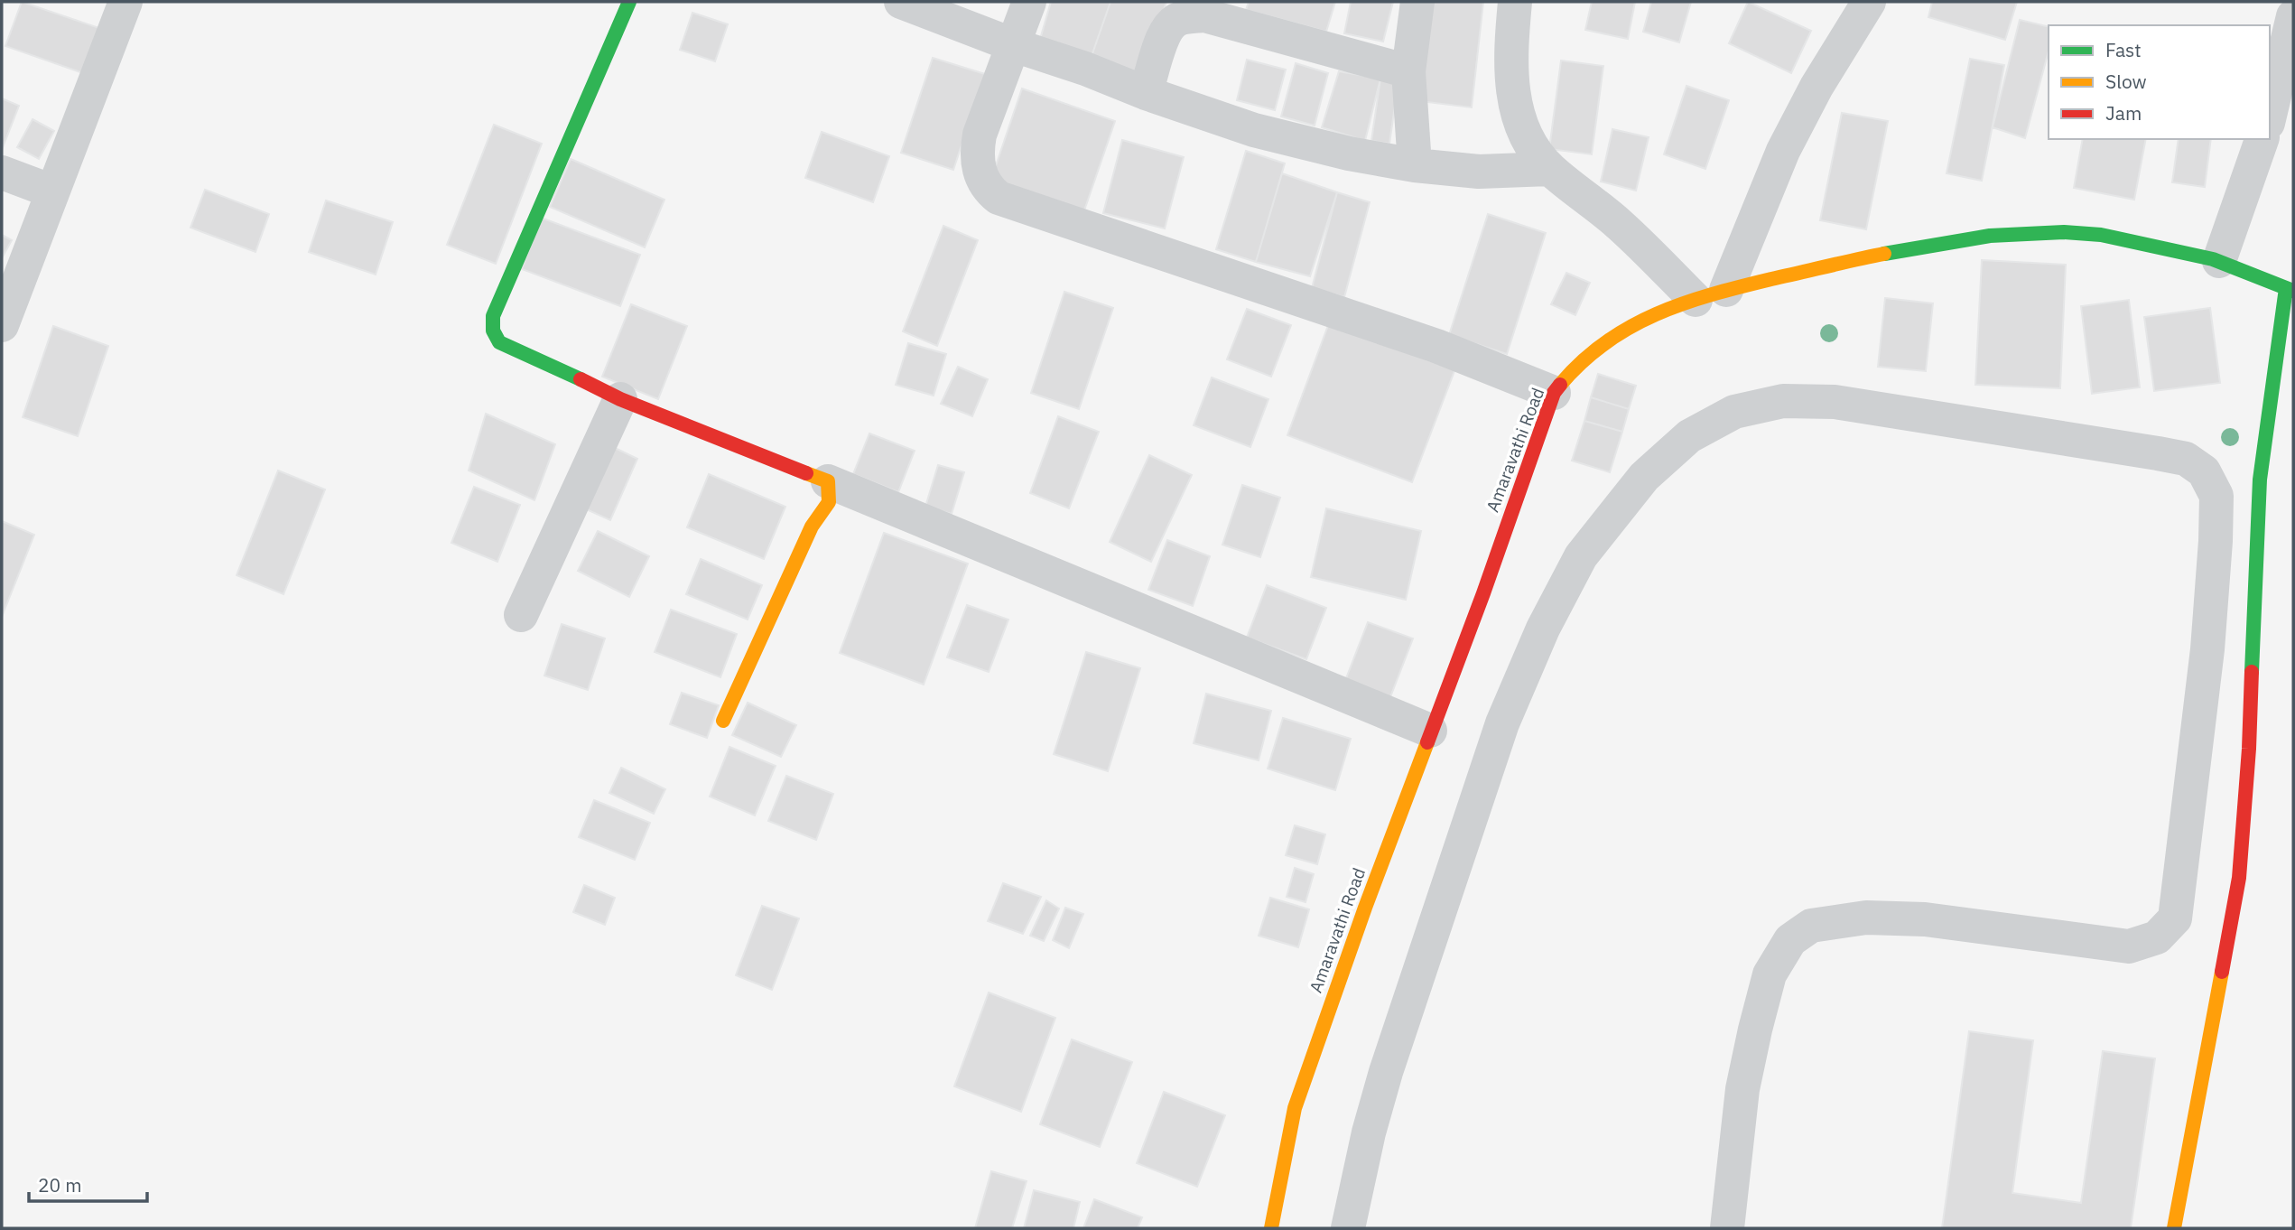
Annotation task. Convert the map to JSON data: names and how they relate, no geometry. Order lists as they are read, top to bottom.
{
  "streets": {
    "street": ["Amaravathi Road"]
  },
  "legend": ["Fast", "Slow", "Jam"],
  "scale_bar": "20 m"
}
